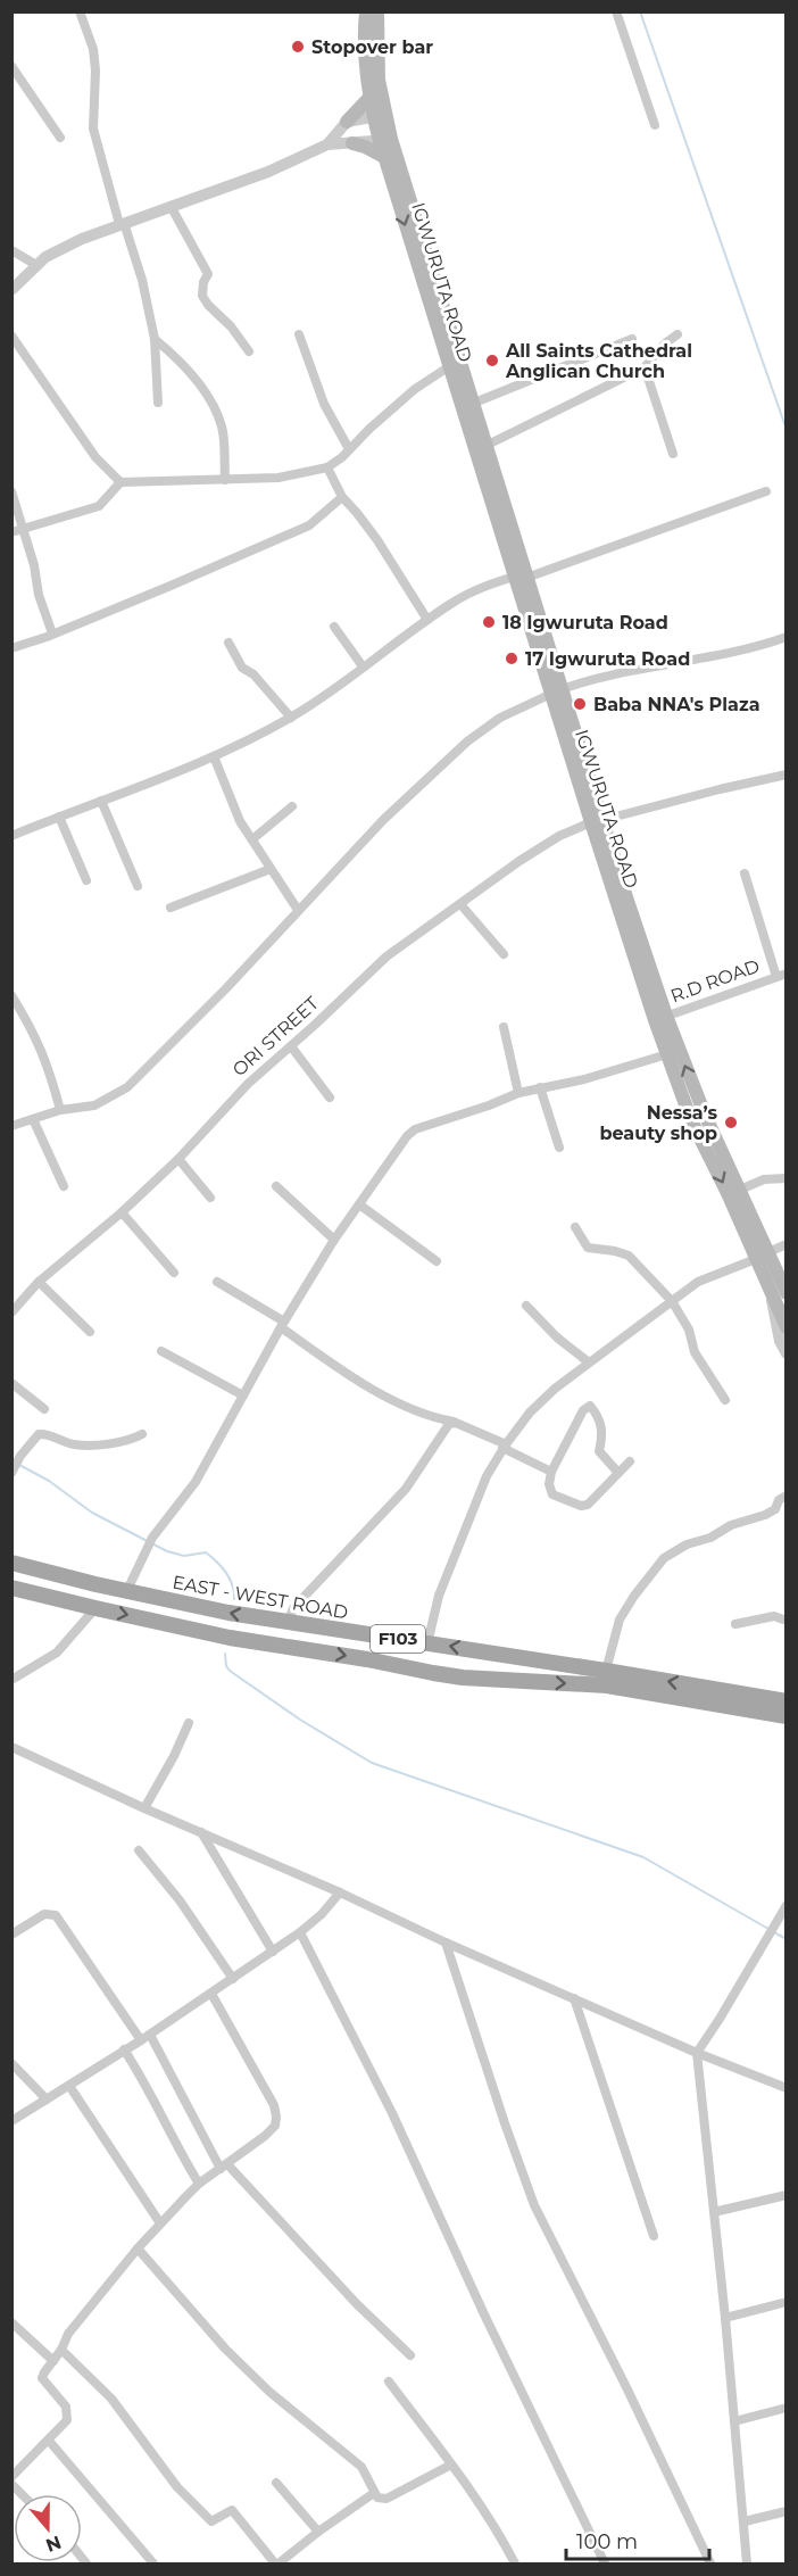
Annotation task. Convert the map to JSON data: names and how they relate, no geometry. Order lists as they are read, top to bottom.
{
  "streets": {
    "main road": ["IGWURUTA ROAD", "EAST - WEST ROAD", "F103"],
    "street": ["R.D ROAD", "ORI STREET"]
  },
  "crossings": [
    ["IGWURUTA ROAD", "R.D ROAD"],
    ["IGWURUTA ROAD", "ORI STREET"]
  ],
  "places": [
    "Stopover bar",
    "All Saints Cathedral Anglican Church",
    "18 Igwuruta Road",
    "17 Igwuruta Road",
    "Baba NNA's Plaza",
    "Nessa’s beauty shop"
  ],
  "scale_bar": "100 m",
  "north": "bottom"
}
